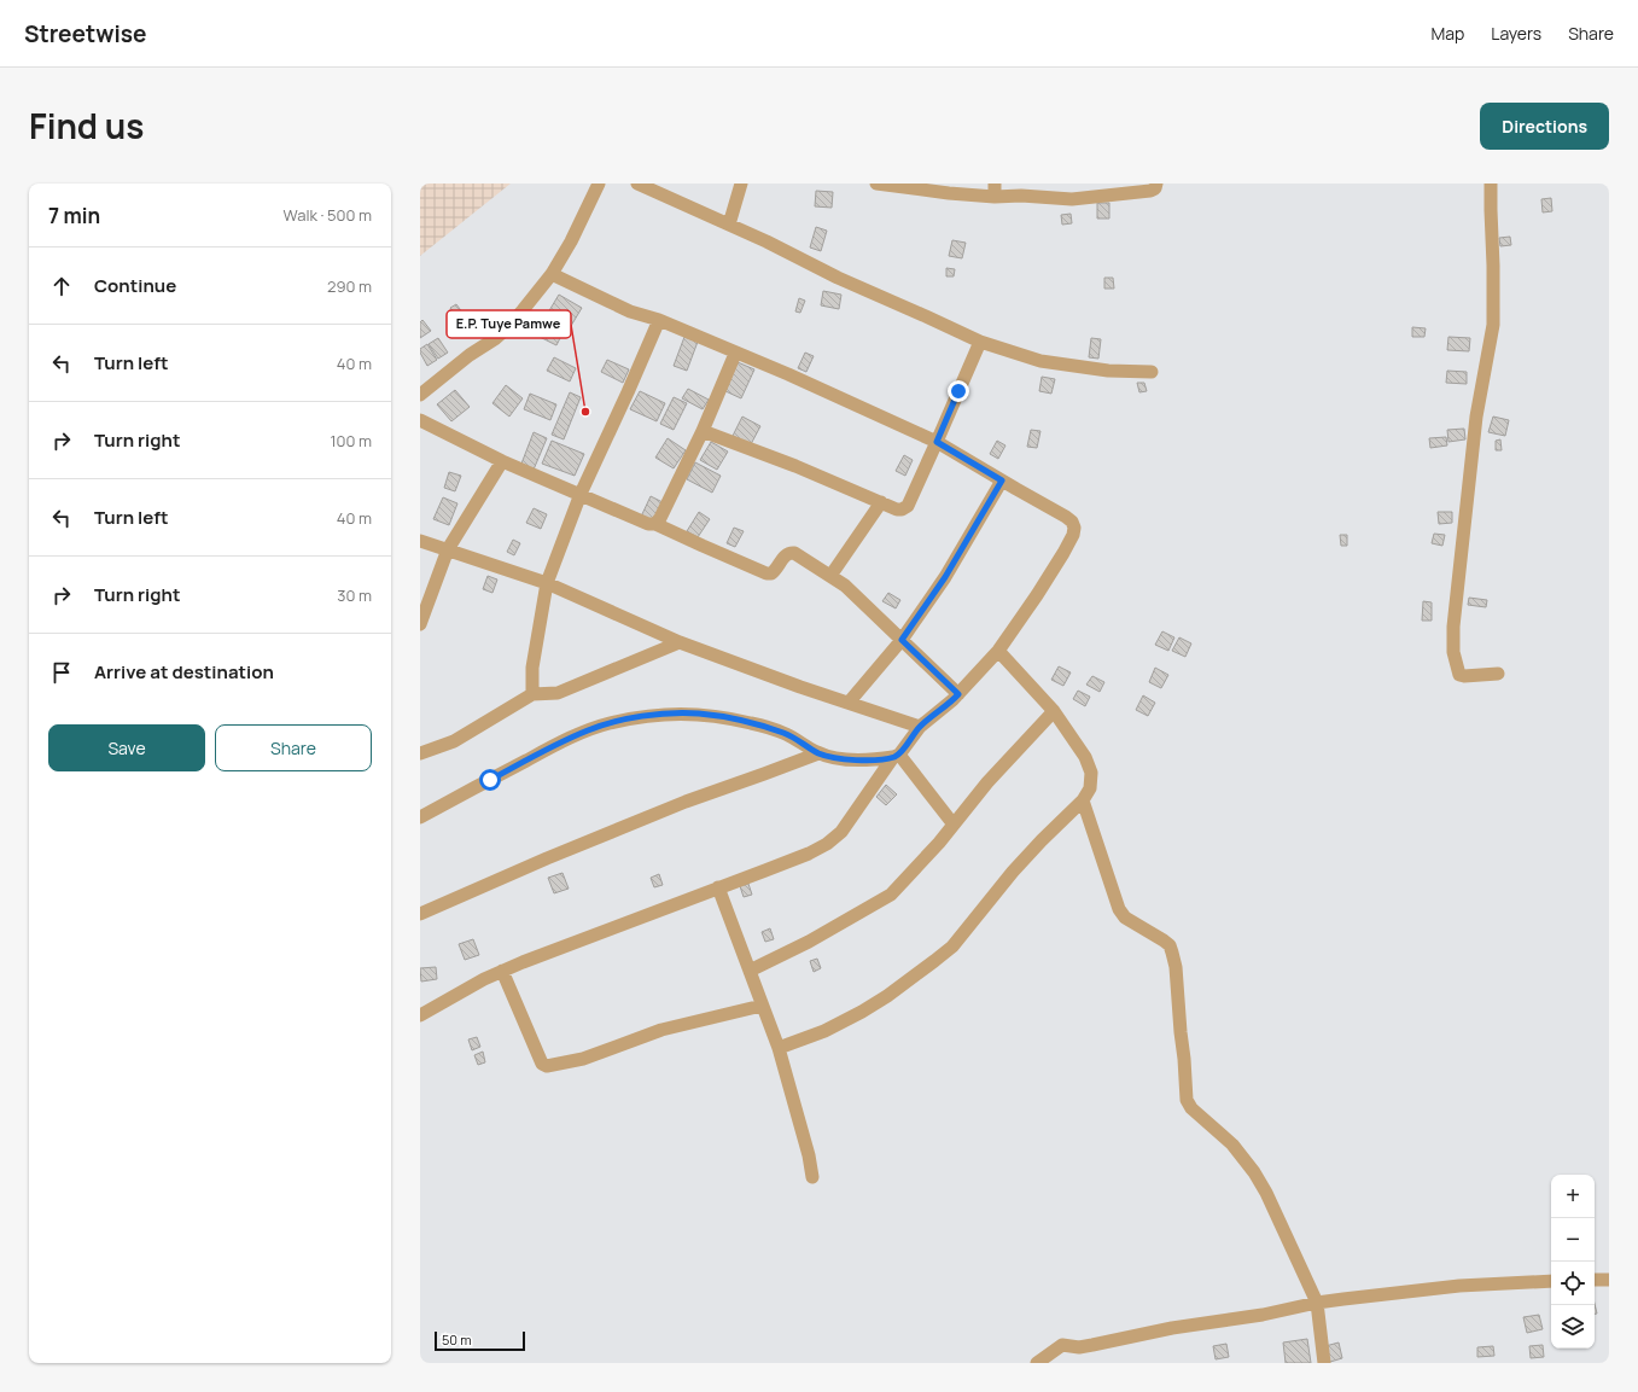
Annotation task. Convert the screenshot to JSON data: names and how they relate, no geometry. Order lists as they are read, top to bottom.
{
  "places": ["E.P. Tuye Pamwe"],
  "scale_bar": "50 m",
  "page": {
    "header": "Streetwise",
    "nav": ["Map", "Layers", "Share"],
    "title": "Find us",
    "buttons": [
      "Directions",
      ["Save", "Share"]
    ],
    "heading": ["7 min", "Walk · 500 m"],
    "list": [
      ["Continue", "290 m"],
      ["Turn left", "40 m"],
      ["Turn right", "100 m"],
      ["Turn left", "40 m"],
      ["Turn right", "30 m"],
      "Arrive at destination"
    ],
    "map_buttons": ["+", "−"],
    "scale": "50 m"
  }
}
